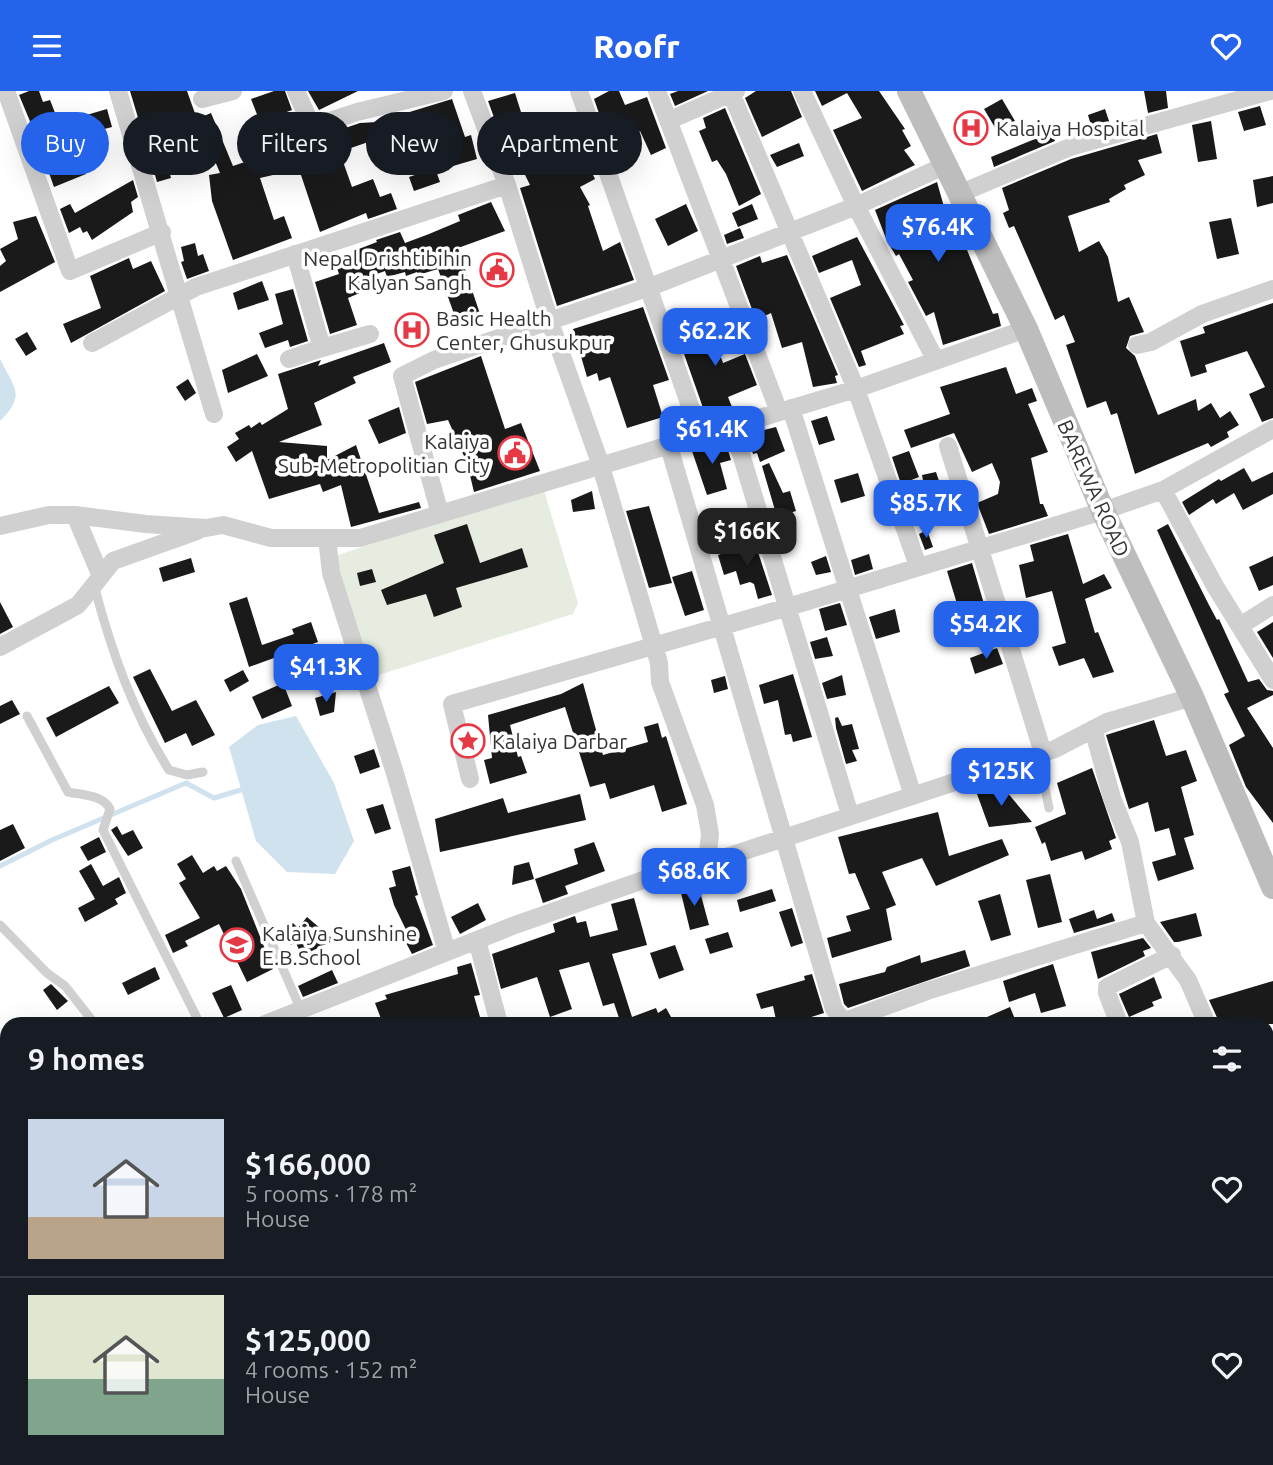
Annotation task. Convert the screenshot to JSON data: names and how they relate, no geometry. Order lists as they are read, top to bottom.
{
  "streets": {
    "main road": ["BAREWA ROAD"]
  },
  "places": {
    "hospital": ["Kalaiya Hospital", "Basic Health Center, Ghusukpur"],
    "public building": ["Nepal Drishtibihin Kalyan Sangh", "Kalaiya Sub-Metropolitian City"],
    "place": ["Kalaiya Darbar"],
    "school or university": ["Kalaiya Sunshine E.B.School"]
  },
  "page": {
    "header": "Roofr",
    "chip": [
      "Buy",
      "Rent",
      "Filters",
      "New",
      "Apartment"
    ],
    "price": [
      "$76.4K",
      "$62.2K",
      "$61.4K",
      "$85.7K",
      "$166K",
      "$54.2K",
      "$41.3K",
      "$125K",
      "$68.6K"
    ],
    "heading": "9 homes",
    "list": [
      {
        "name": "$166,000",
        "note": "5 rooms · 178 m² · House"
      },
      {
        "name": "$125,000",
        "note": "4 rooms · 152 m² · House"
      }
    ]
  }
}
